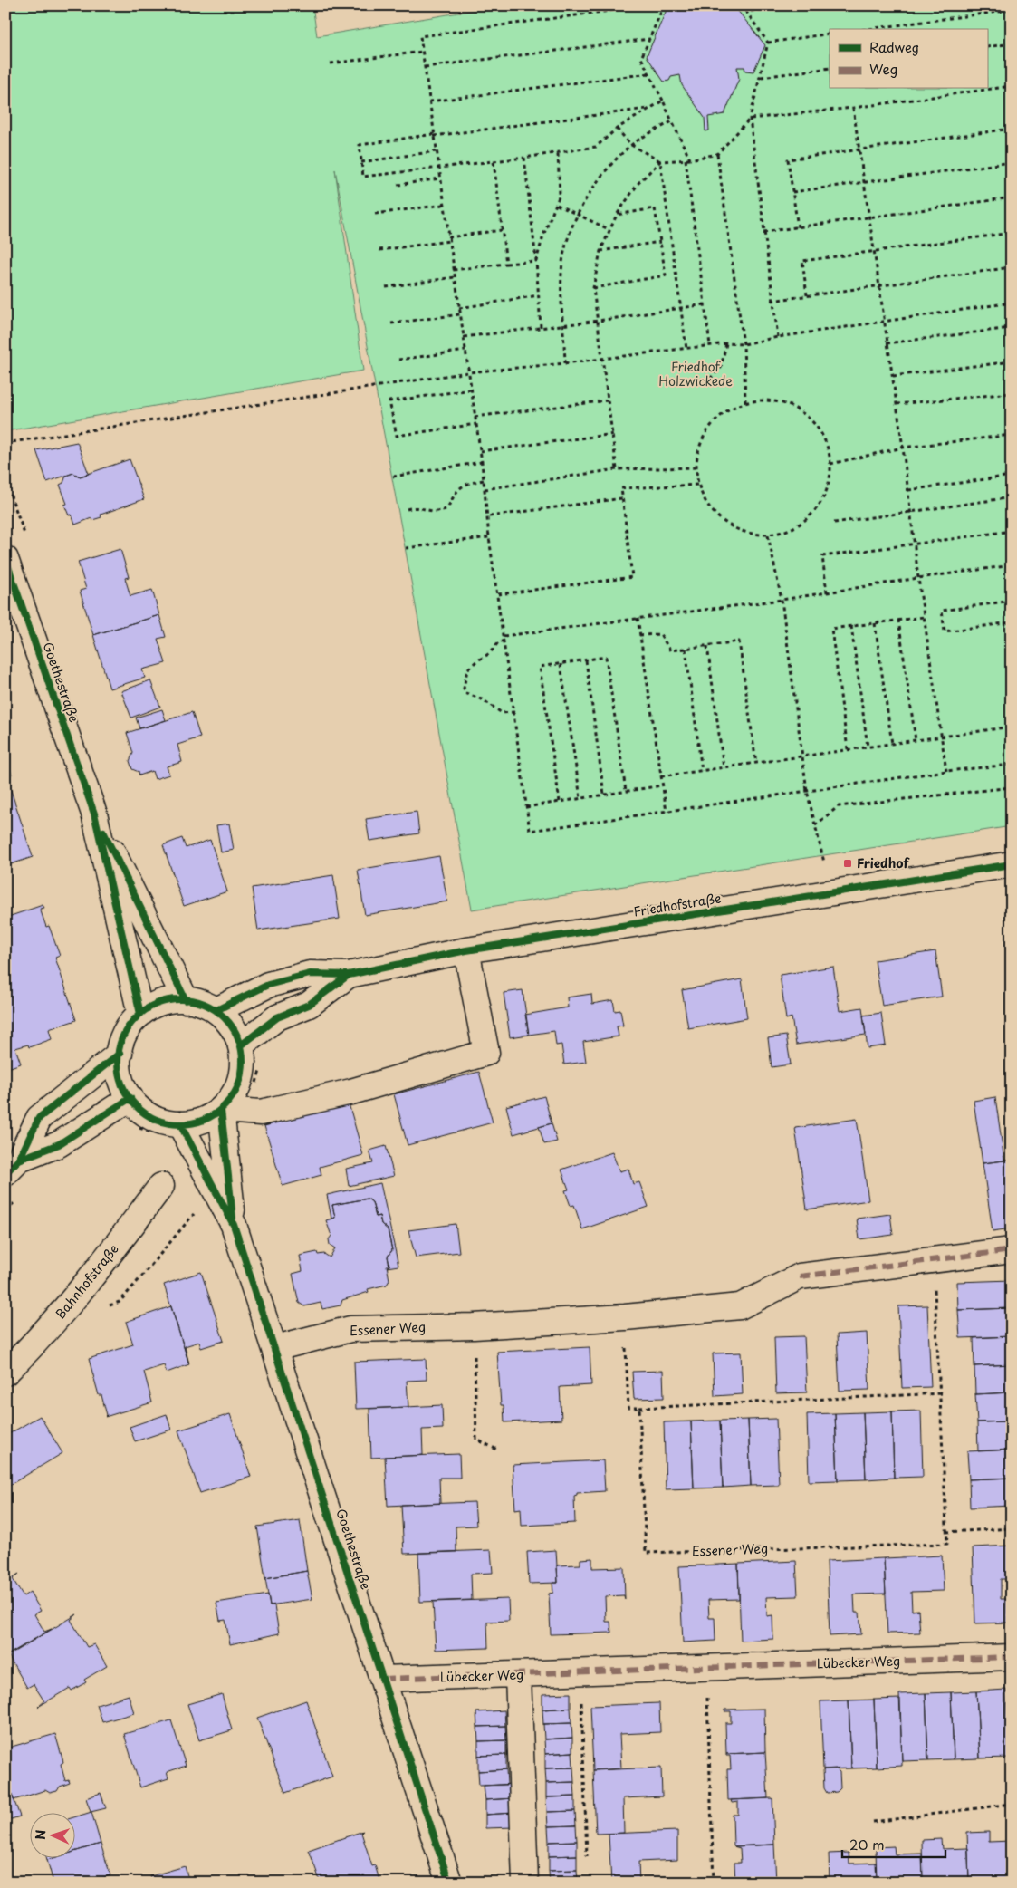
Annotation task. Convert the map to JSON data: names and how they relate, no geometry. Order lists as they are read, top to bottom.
{
  "streets": {
    "street": [
      "Goethestraße",
      "Friedhofstraße",
      "Bahnhofstraße",
      "Essener Weg",
      "Lübecker Weg"
    ]
  },
  "crossings": [
    ["Goethestraße", "Friedhofstraße"],
    ["Goethestraße", "Essener Weg"],
    ["Goethestraße", "Lübecker Weg"]
  ],
  "parks": ["Friedhof Holzwickede"],
  "places": {
    "transit": ["Friedhof"]
  },
  "legend": ["Radweg", "Weg"],
  "scale_bar": "20 m",
  "north": "left"
}
